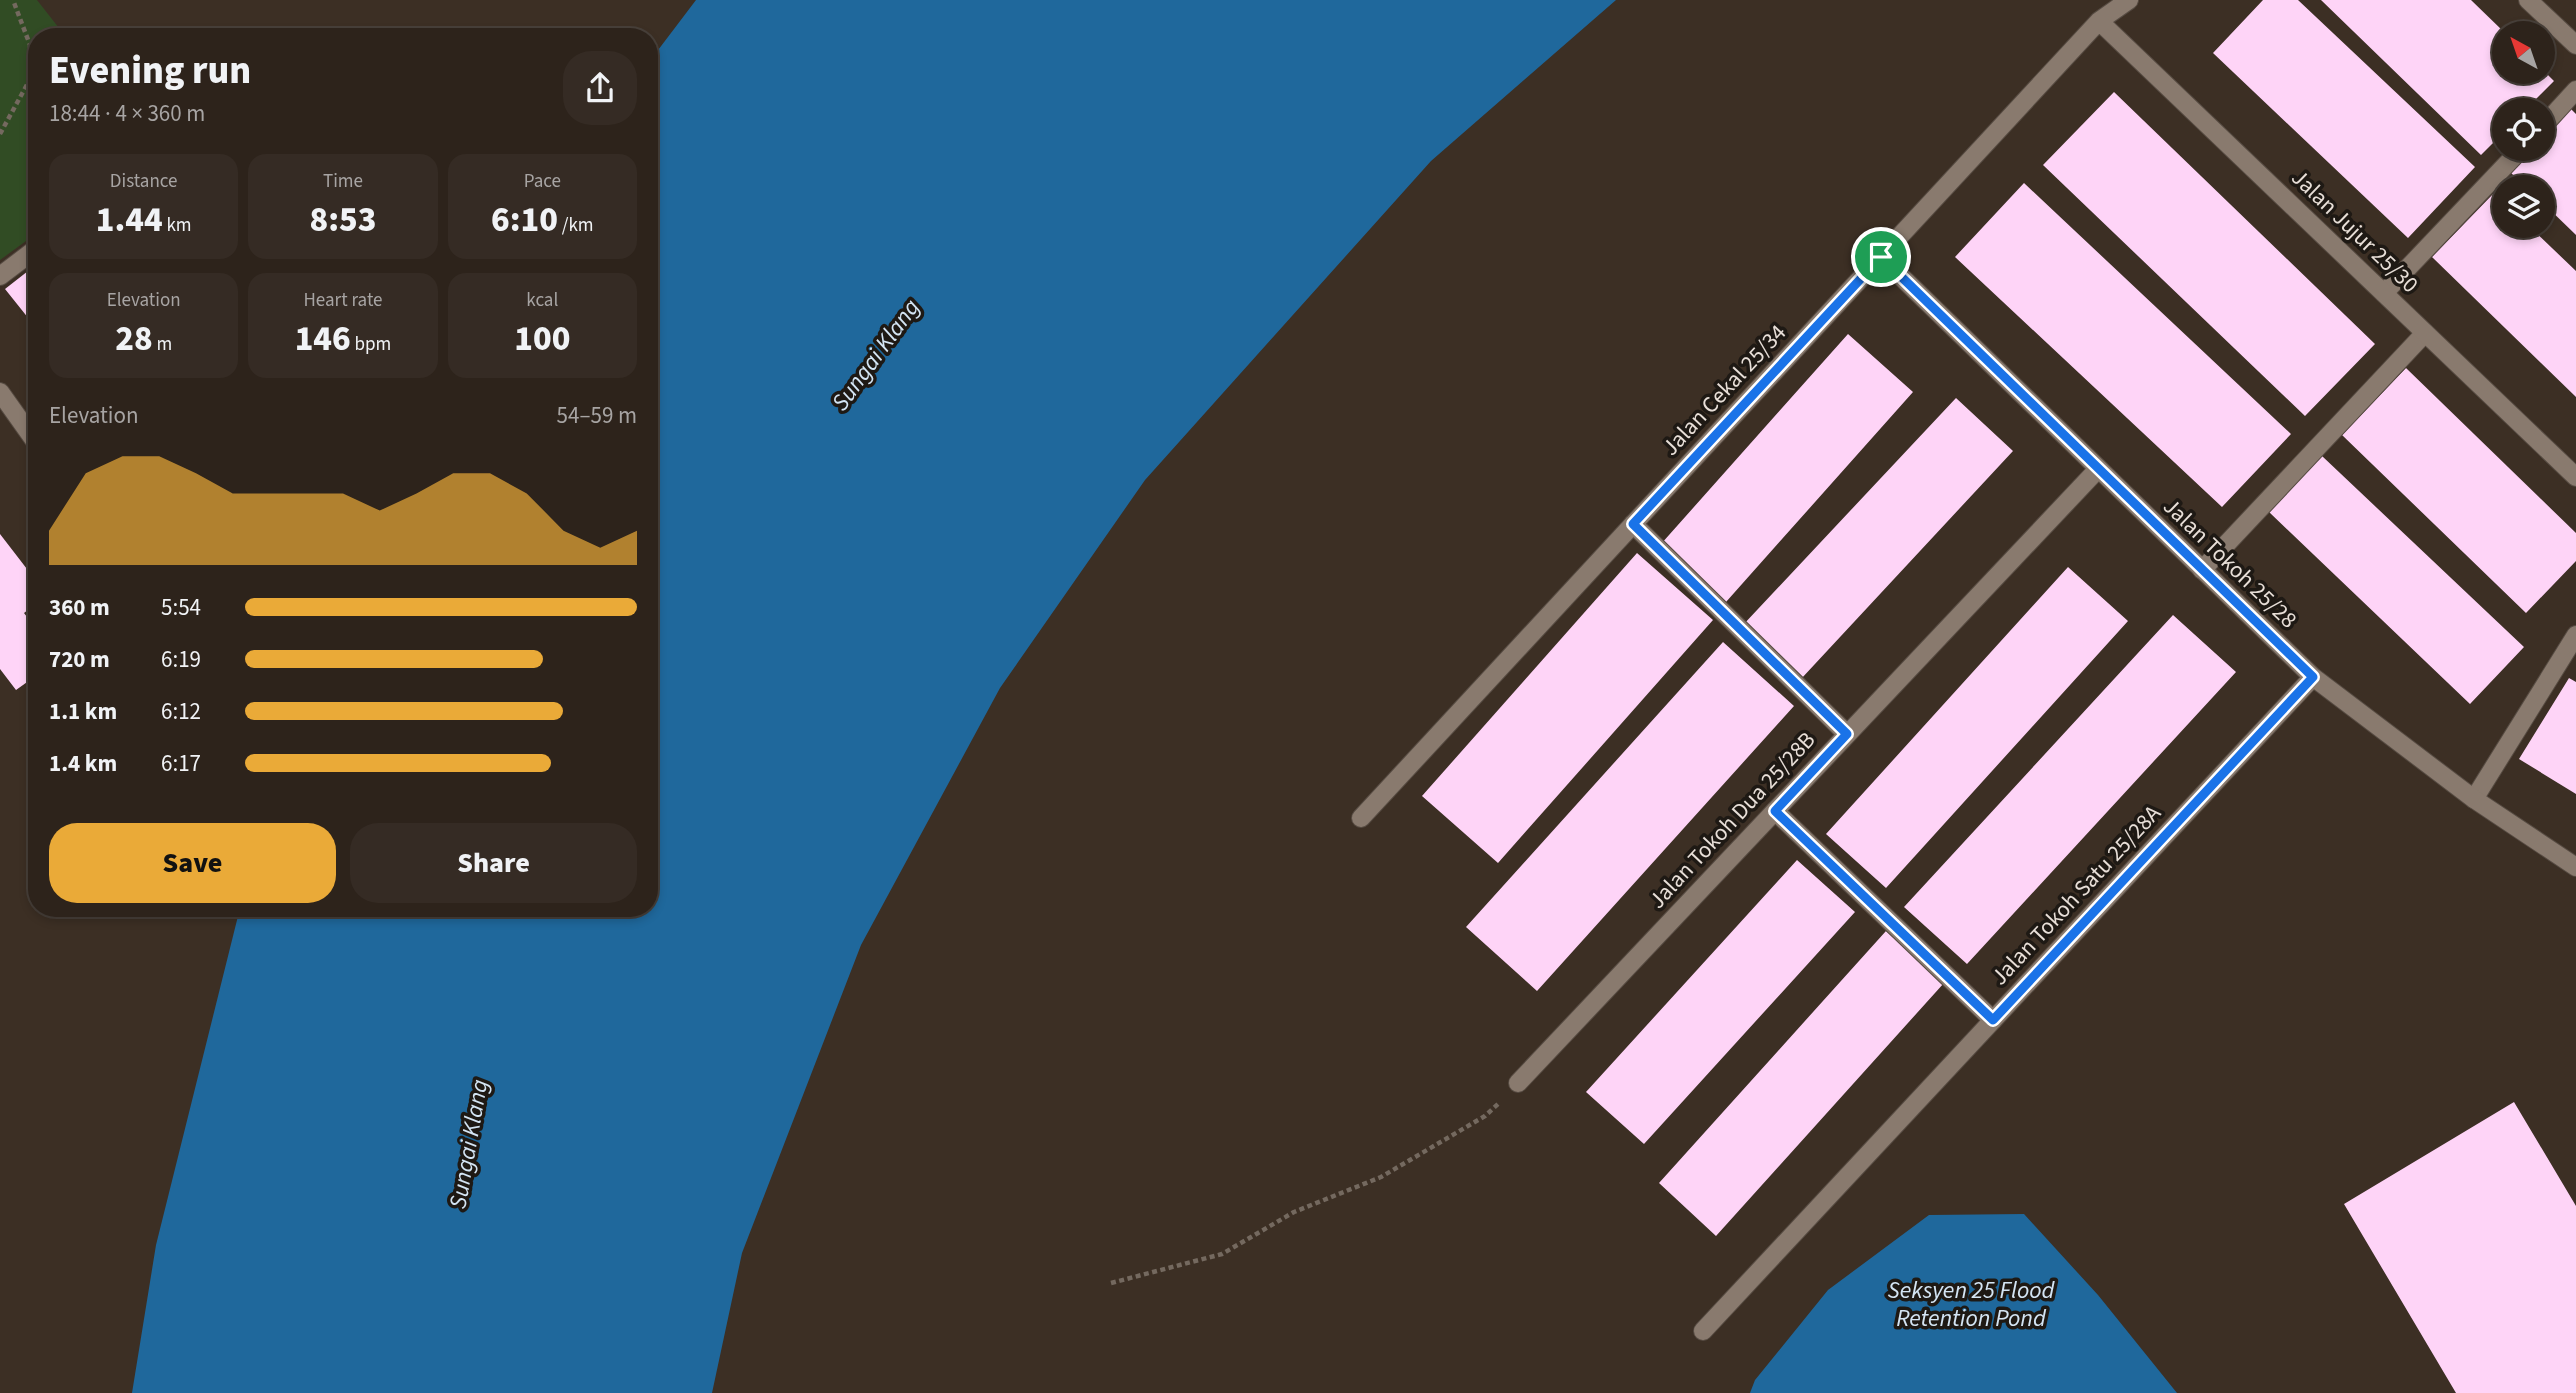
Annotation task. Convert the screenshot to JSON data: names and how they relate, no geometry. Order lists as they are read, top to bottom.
{
  "streets": {
    "street": [
      "Jalan Jujur 25/30",
      "Jalan Cekal 25/34",
      "Jalan Tokoh 25/28",
      "Jalan Tokoh Dua 25/28B",
      "Jalan Tokoh Satu 25/28A"
    ]
  },
  "crossings": [
    ["Jalan Jujur 25/30", "Jalan Cekal 25/34"],
    ["Jalan Cekal 25/34", "Jalan Tokoh 25/28"],
    ["Jalan Tokoh 25/28", "Jalan Tokoh Dua 25/28B"],
    ["Jalan Tokoh 25/28", "Jalan Tokoh Satu 25/28A"]
  ],
  "water": ["Sungai Klang", "Seksyen 25 Flood Retention Pond"],
  "north": "top left",
  "page": {
    "heading": ["Evening run", "18:44 · 4 × 360 m"],
    "stats": [
      ["Distance", "1.44 km"],
      ["Time", "8:53"],
      ["Pace", "6:10 /km"],
      ["Elevation", "28 m"],
      ["Heart rate", "146 bpm"],
      ["kcal", "100"]
    ],
    "chart": ["Elevation", "54–59 m"],
    "list": [
      {
        "name": "360 m",
        "note": "5:54"
      },
      {
        "name": "720 m",
        "note": "6:19"
      },
      {
        "name": "1.1 km",
        "note": "6:12"
      },
      {
        "name": "1.4 km",
        "note": "6:17"
      }
    ],
    "buttons": ["Save", "Share"]
  }
}
